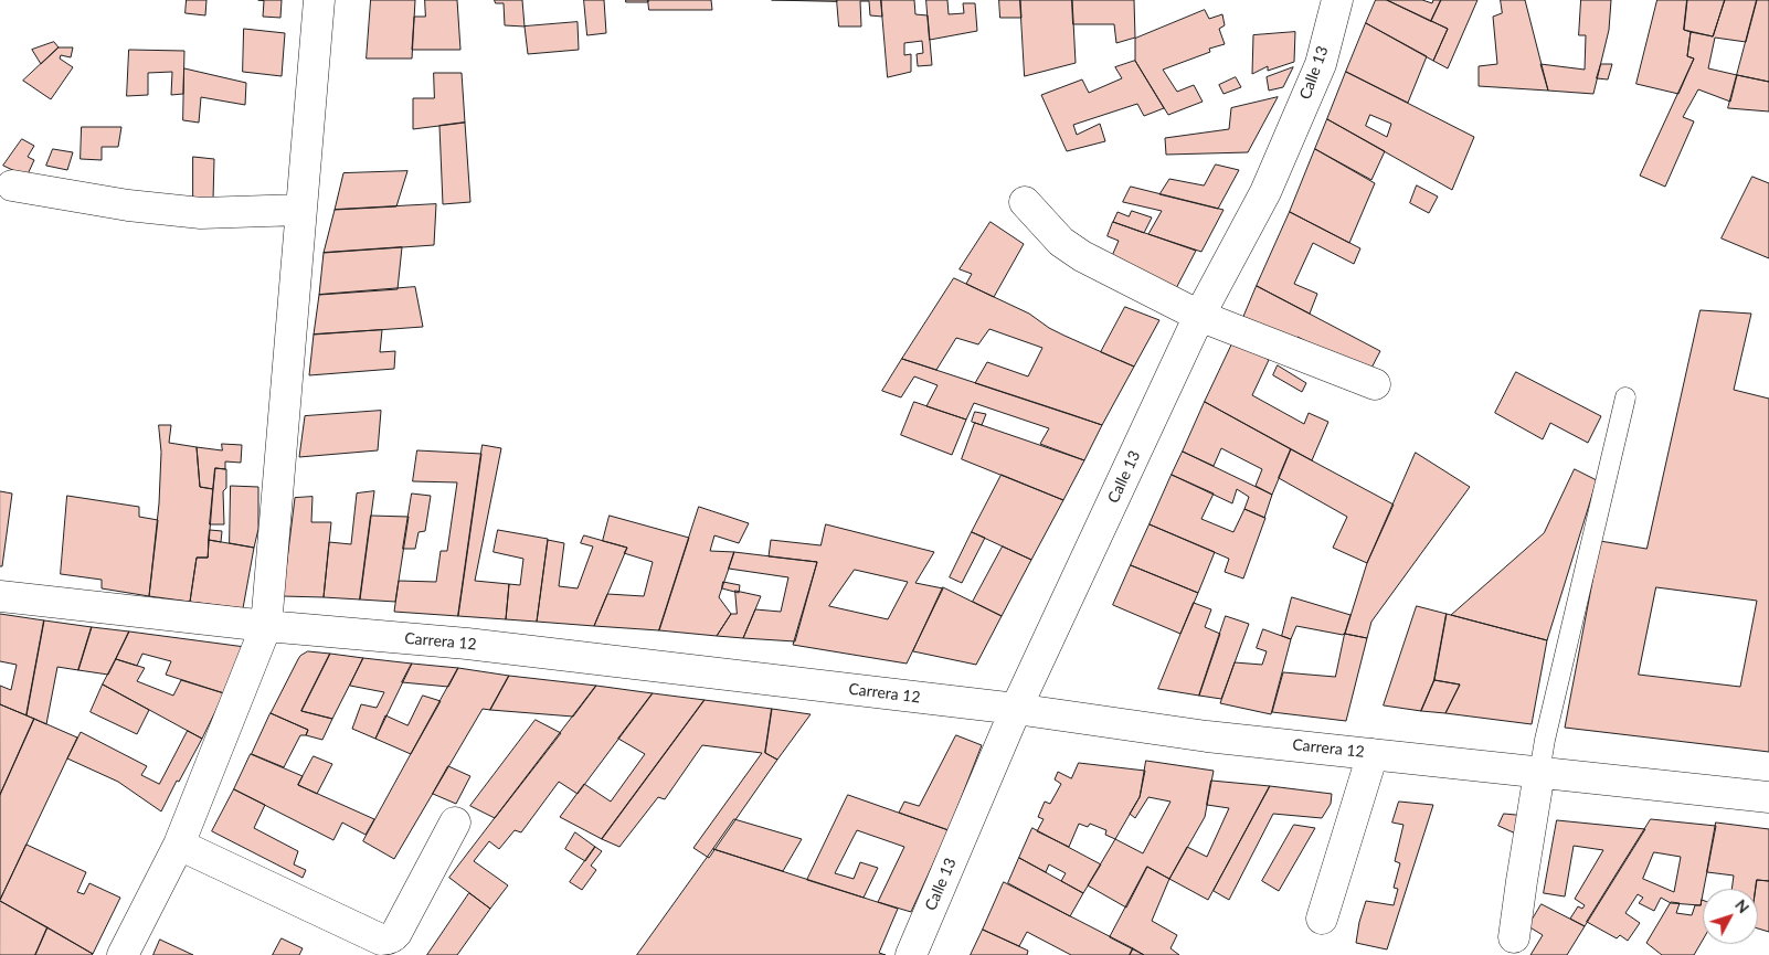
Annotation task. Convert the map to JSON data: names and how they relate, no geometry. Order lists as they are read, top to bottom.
{
  "streets": {
    "street": ["Calle 13", "Carrera 12"]
  },
  "crossings": [
    ["Calle 13", "Carrera 12"]
  ],
  "north": "top right"
}
